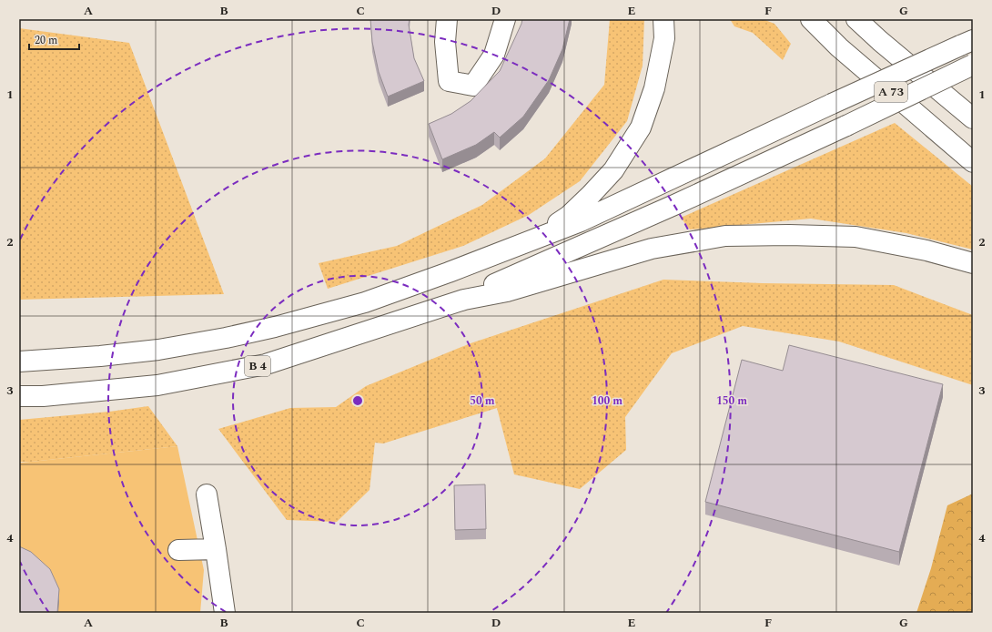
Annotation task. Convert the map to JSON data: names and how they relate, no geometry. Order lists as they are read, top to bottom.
{
  "streets": {
    "main road": ["A 73", "B 4"]
  },
  "scale_bar": "20 m",
  "grid": {
    "columns": [
      "A",
      "B",
      "C",
      "D",
      "E",
      "F",
      "G"
    ],
    "rows": [
      "1",
      "2",
      "3",
      "4"
    ]
  },
  "rings": ["50 m", "100 m", "150 m"]
}
